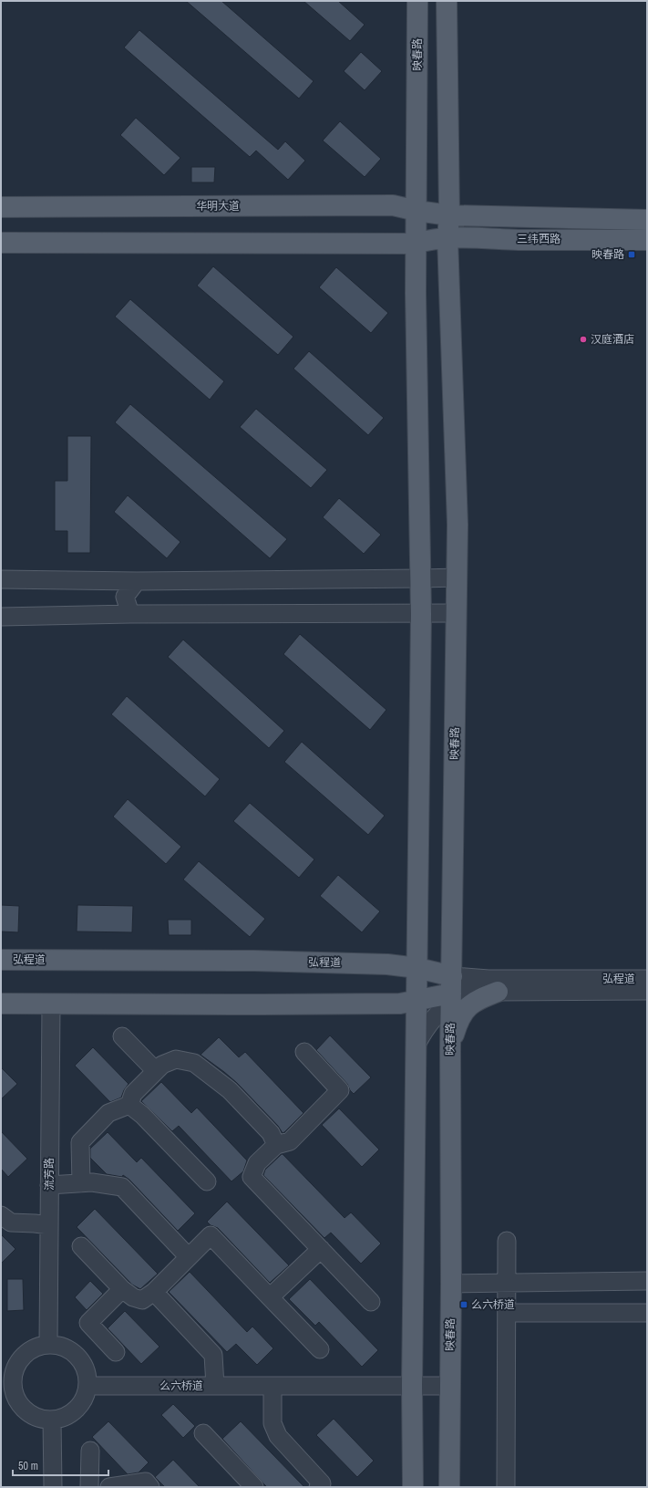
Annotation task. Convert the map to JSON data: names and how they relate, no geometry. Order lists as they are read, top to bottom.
{
  "streets": {
    "main road": [
      "映春路",
      "华明大道",
      "三纬西路",
      "弘程道"
    ],
    "street": ["流芳路", "么六桥道"]
  },
  "crossings": [
    ["映春路", "华明大道"],
    ["映春路", "三纬西路"],
    ["映春路", "弘程道"],
    ["映春路", "么六桥道"],
    ["华明大道", "三纬西路"],
    ["弘程道", "流芳路"],
    ["流芳路", "么六桥道"]
  ],
  "places": {
    "transit": ["映春路", "么六桥道"],
    "other": ["汉庭酒店"]
  },
  "scale_bar": "50 m"
}
